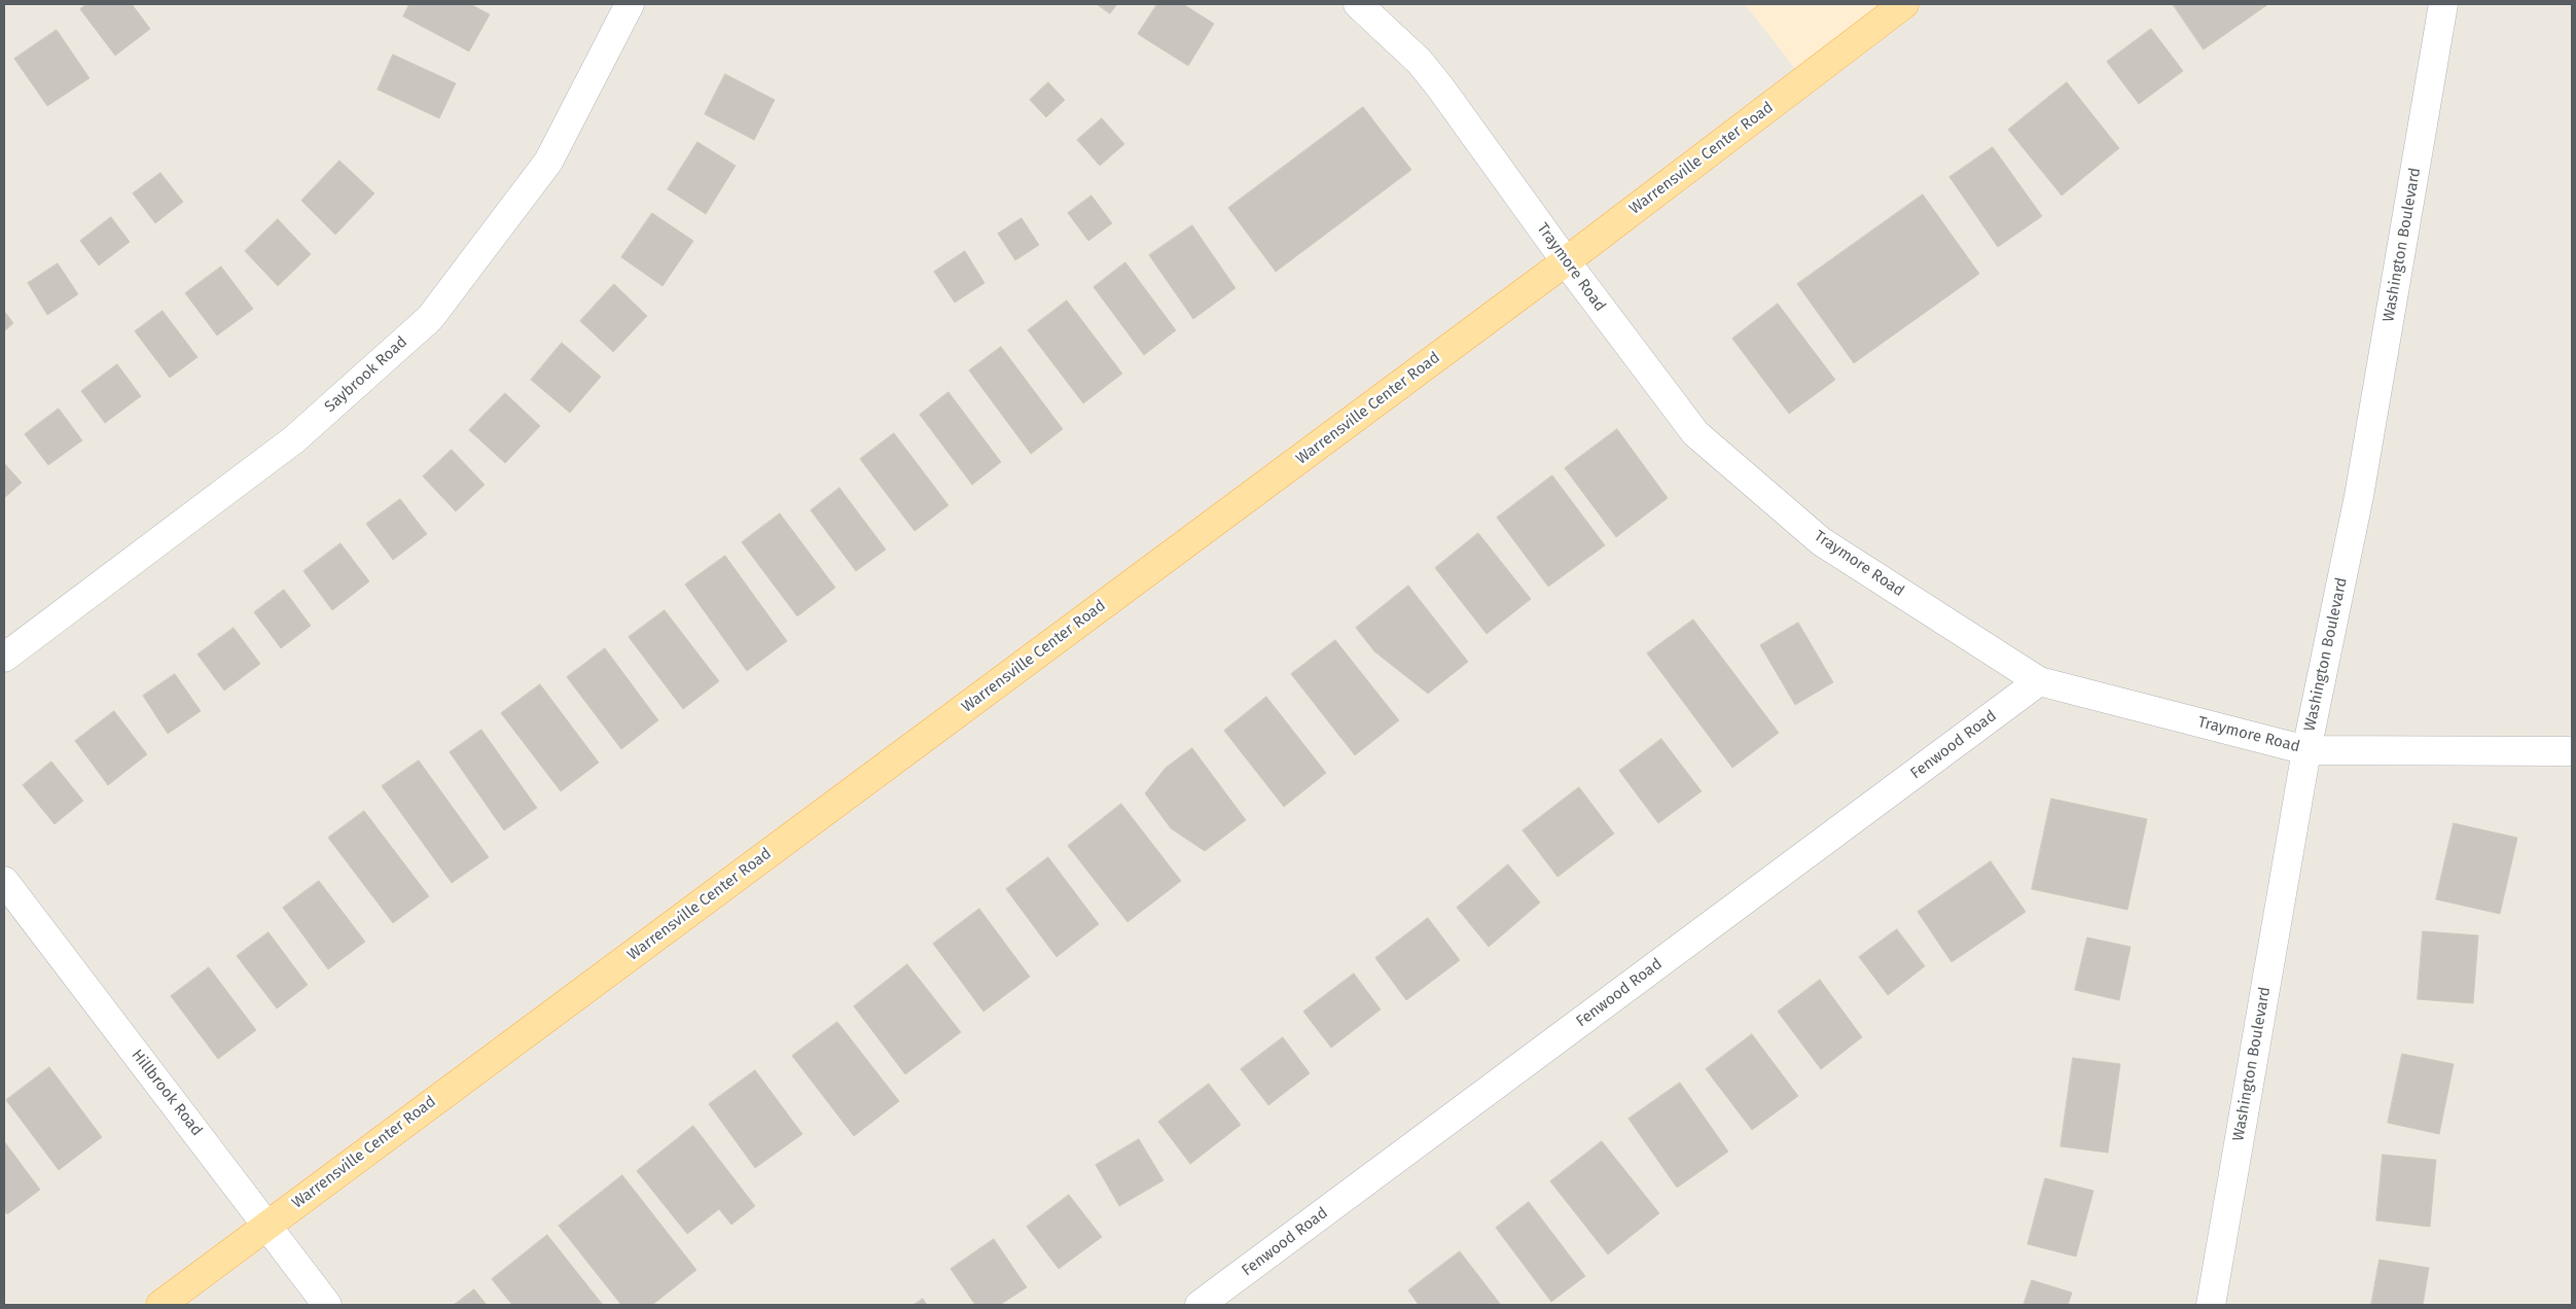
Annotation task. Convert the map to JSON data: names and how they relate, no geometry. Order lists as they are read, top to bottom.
{
  "streets": {
    "main road": ["Warrensville Center Road"],
    "street": [
      "Washington Boulevard",
      "Traymore Road",
      "Saybrook Road",
      "Fenwood Road",
      "Hillbrook Road"
    ]
  },
  "crossings": [
    ["Warrensville Center Road", "Traymore Road"],
    ["Warrensville Center Road", "Hillbrook Road"],
    ["Washington Boulevard", "Traymore Road"],
    ["Traymore Road", "Fenwood Road"]
  ]
}
